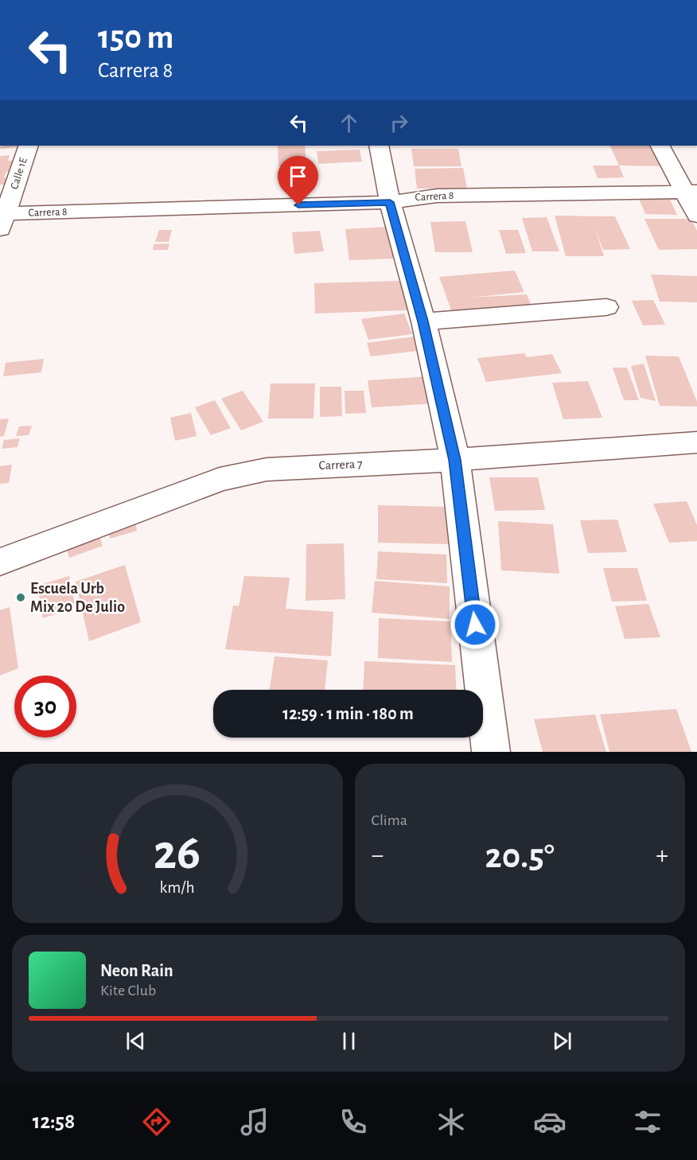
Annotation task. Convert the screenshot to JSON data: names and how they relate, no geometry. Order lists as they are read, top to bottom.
{
  "streets": {
    "street": ["Calle 1E", "Carrera 8", "Carrera 7"]
  },
  "crossings": [
    ["Calle 1E", "Carrera 8"]
  ],
  "places": ["Escuela Urb Mix 20 De Julio"],
  "page": {
    "turn": ["150 m", "Carrera 8"],
    "limit": "30",
    "trip": "12:59 · 1 min · 180 m",
    "tile": "Clima",
    "heat": ["−", "20.5°", "+"],
    "song": ["Neon Rain", "Kite Club"],
    "tabs": "12:58",
    "gauge": ["26", "km/h"]
  }
}
